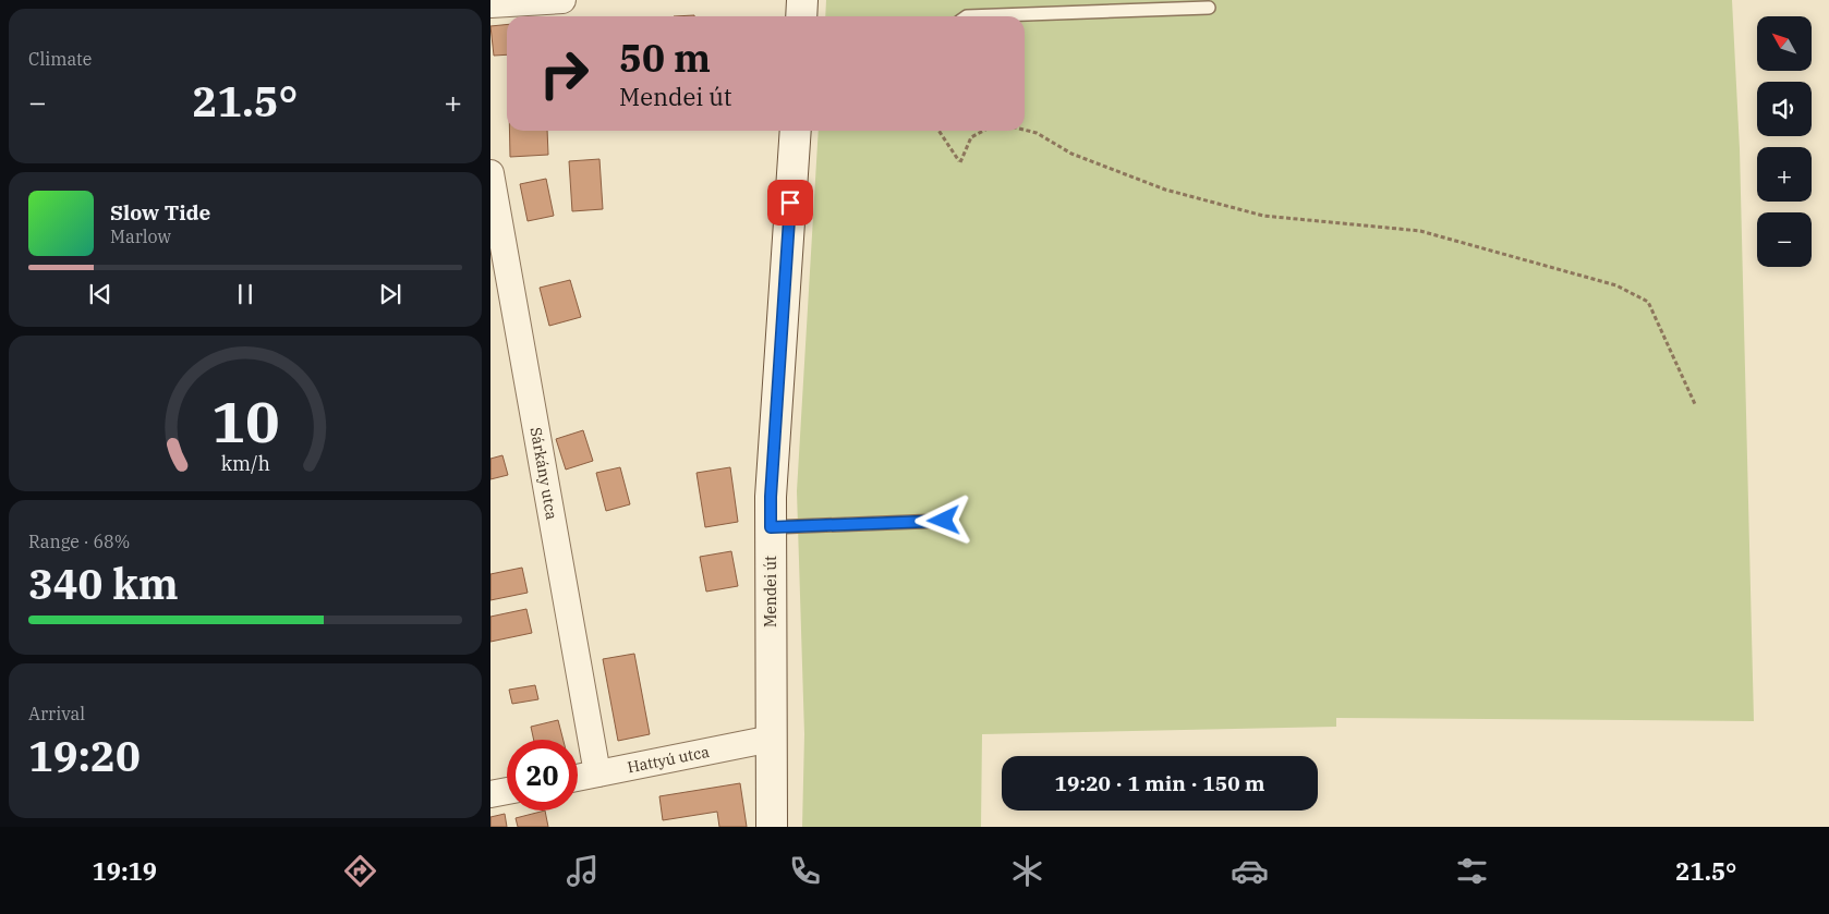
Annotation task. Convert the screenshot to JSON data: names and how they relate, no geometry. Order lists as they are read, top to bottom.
{
  "streets": {
    "main road": ["Mendei út"],
    "street": ["Sárkány utca", "Hattyú utca"]
  },
  "crossings": [
    ["Sárkány utca", "Hattyú utca"],
    ["Mendei út", "Hattyú utca"]
  ],
  "north": "top left",
  "page": {
    "tile": [
      "Climate",
      ["Range · 68%", "340 km"],
      ["Arrival", "19:20"]
    ],
    "map_buttons": ["+", "−"],
    "turn": ["50 m", "Mendei út"],
    "heat": ["−", "21.5°", "+"],
    "song": ["Slow Tide", "Marlow"],
    "limit": "20",
    "trip": "19:20 · 1 min · 150 m",
    "tabs": ["19:19", "21.5°"],
    "gauge": ["10", "km/h"]
  }
}
